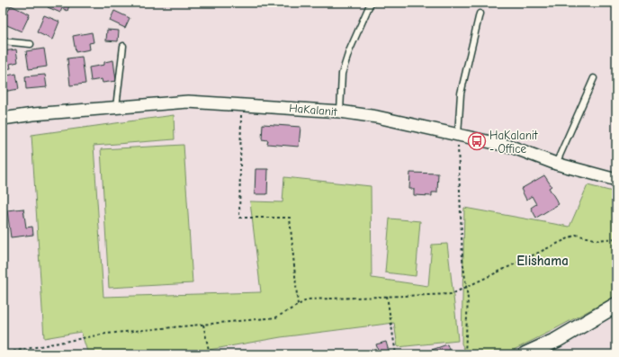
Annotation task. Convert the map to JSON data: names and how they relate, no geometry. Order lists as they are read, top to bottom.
{
  "streets": {
    "street": ["HaKalanit"]
  },
  "districts": ["Elishama"],
  "places": {
    "bus stop": ["HaKalanit - Office"]
  }
}
